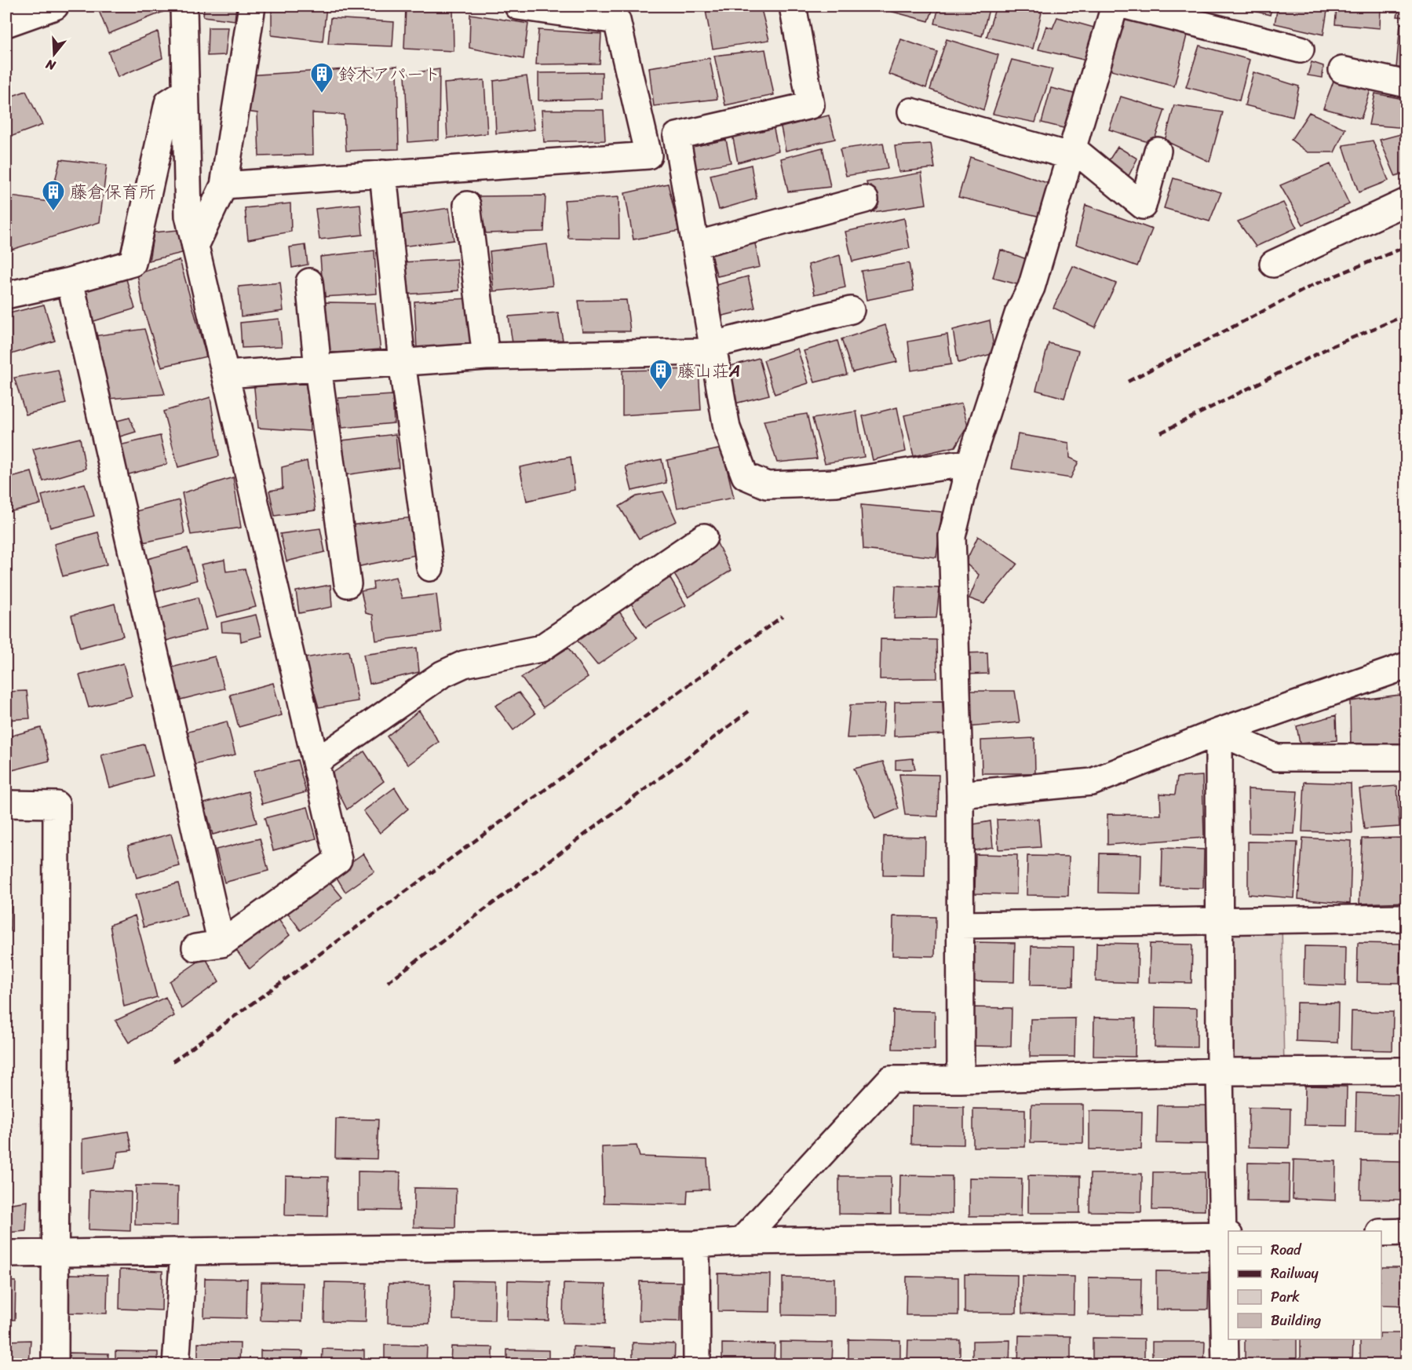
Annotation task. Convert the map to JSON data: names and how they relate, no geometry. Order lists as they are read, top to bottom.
{
  "places": {
    "building": ["鈴木アパート", "藤倉保育所", "藤山荘A"]
  },
  "legend": [
    "Road",
    "Railway",
    "Park",
    "Building"
  ],
  "north": "bottom"
}
